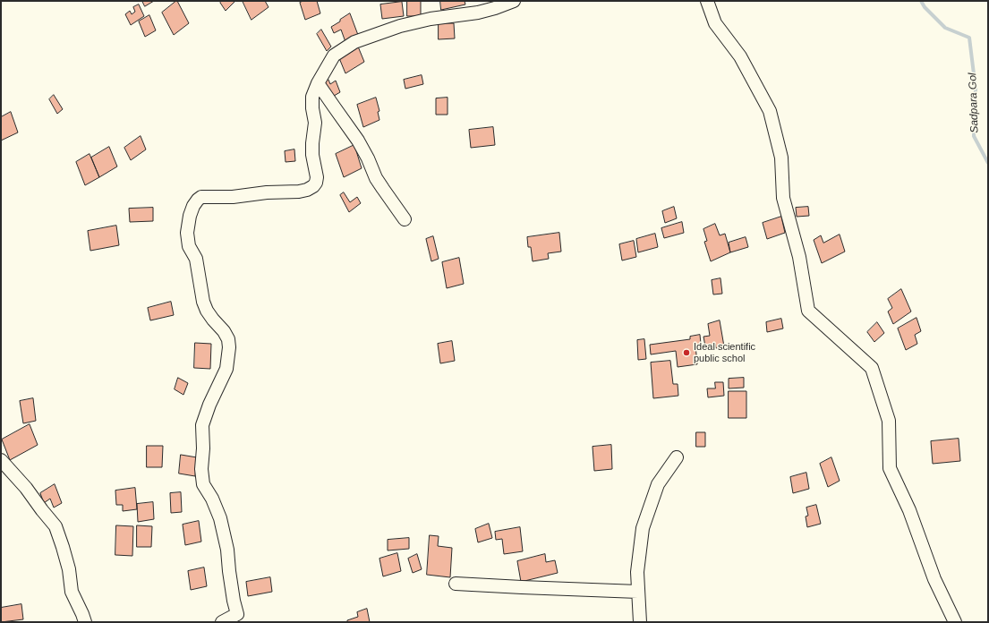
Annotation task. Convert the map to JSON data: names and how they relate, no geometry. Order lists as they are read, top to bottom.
{
  "water": ["Sadpara Gol"],
  "places": ["Ideal scientific public schol"]
}
